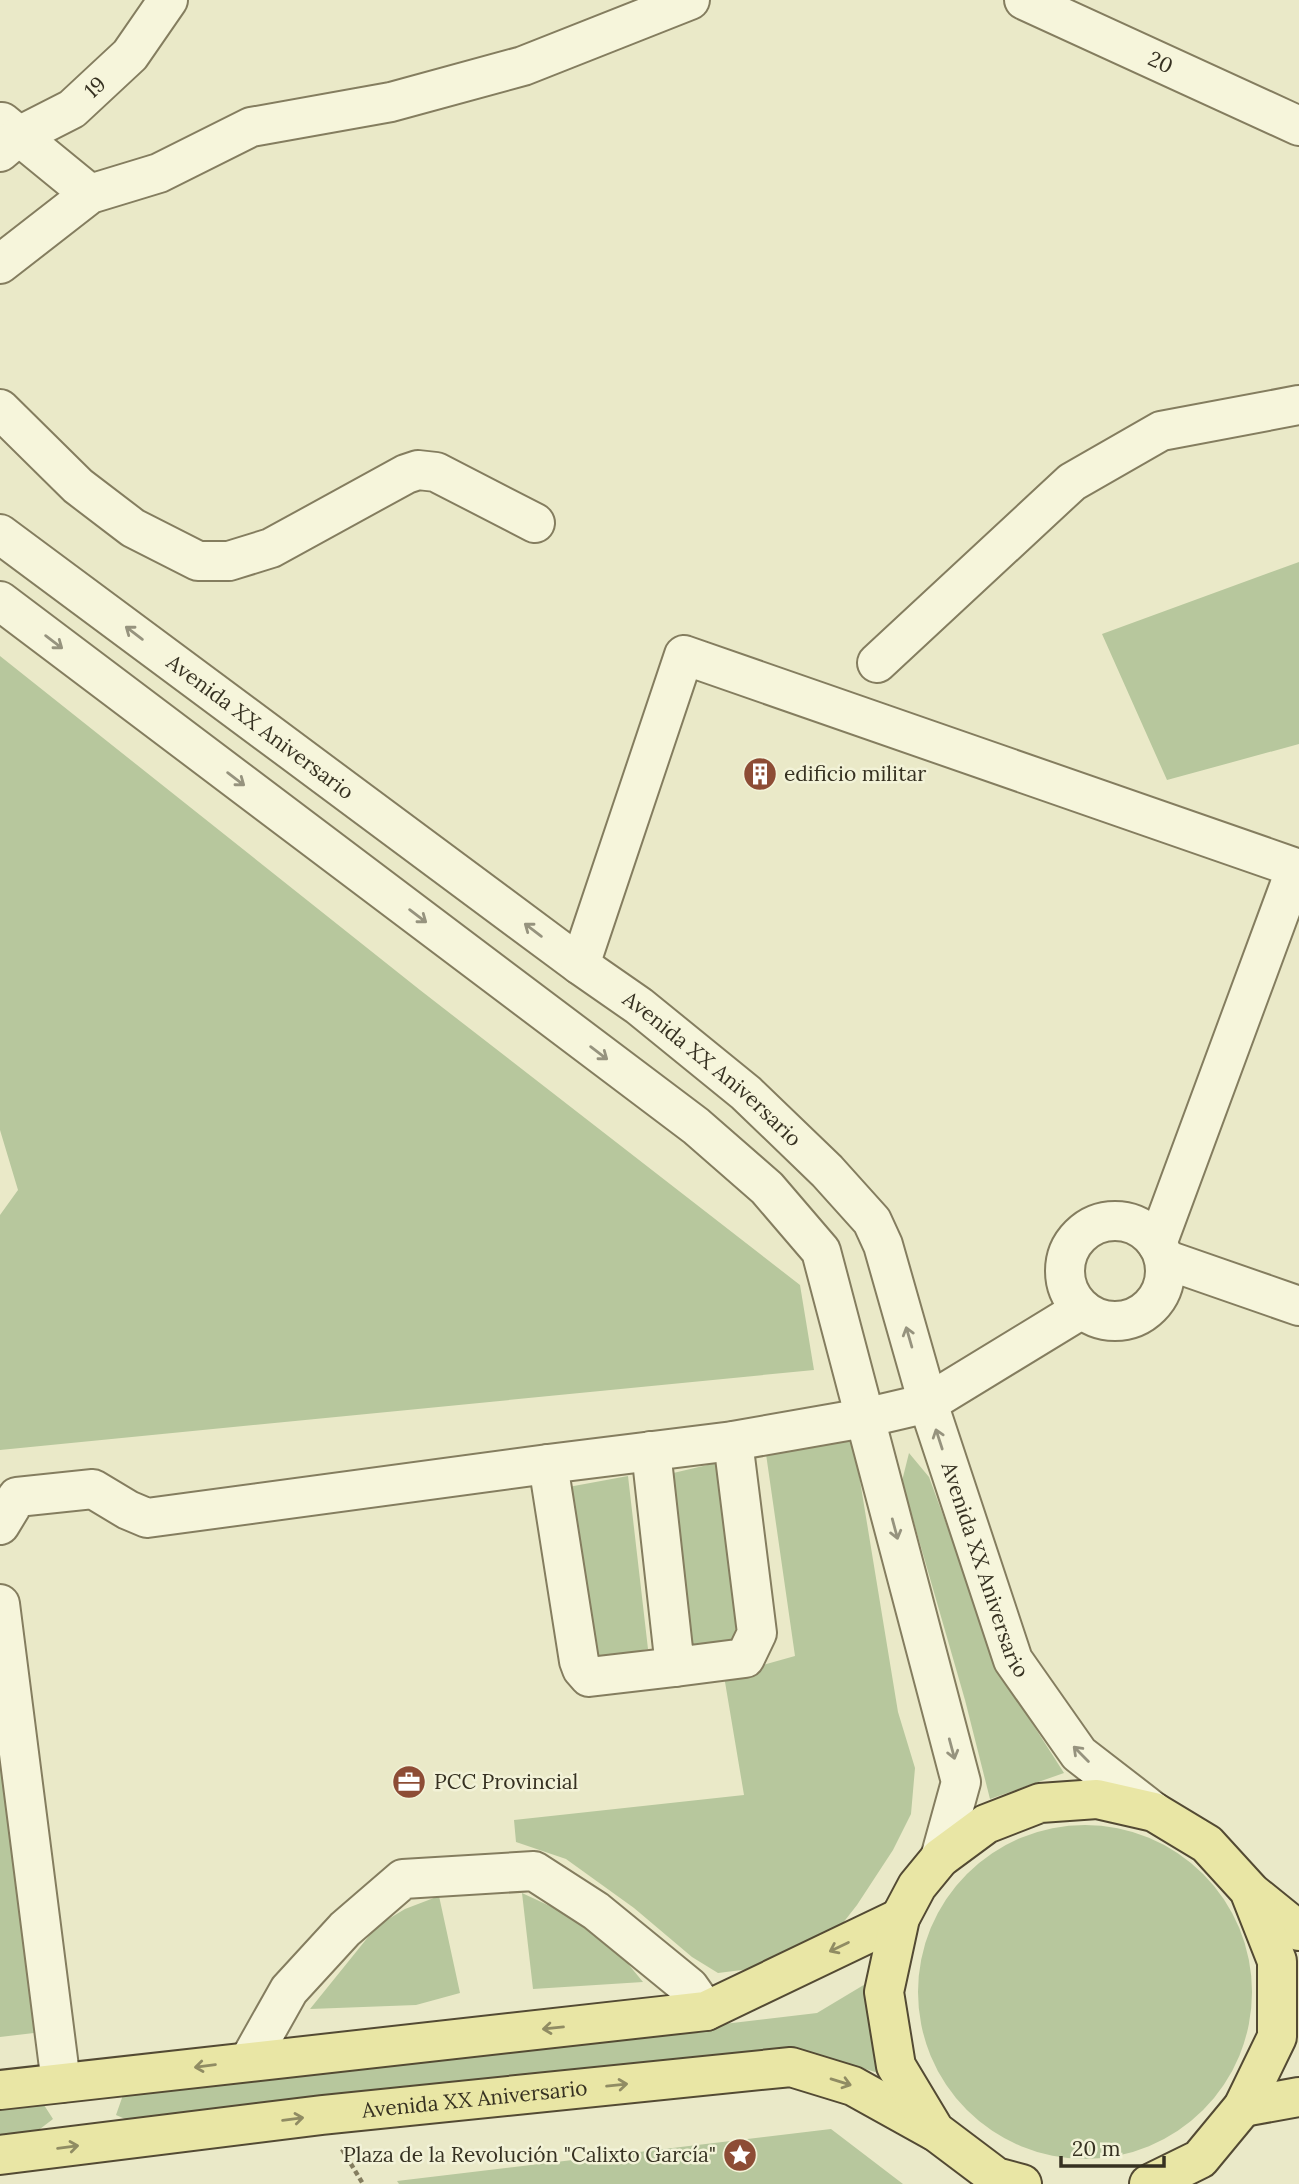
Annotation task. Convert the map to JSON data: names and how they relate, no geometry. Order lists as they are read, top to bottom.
{
  "streets": {
    "main road": ["Avenida XX Aniversario"],
    "street": ["20", "19"]
  },
  "places": {
    "building": ["edificio militar"],
    "office": ["PCC Provincial"],
    "place": ["Plaza de la Revolución \"Calixto García\""]
  },
  "scale_bar": "20 m"
}
